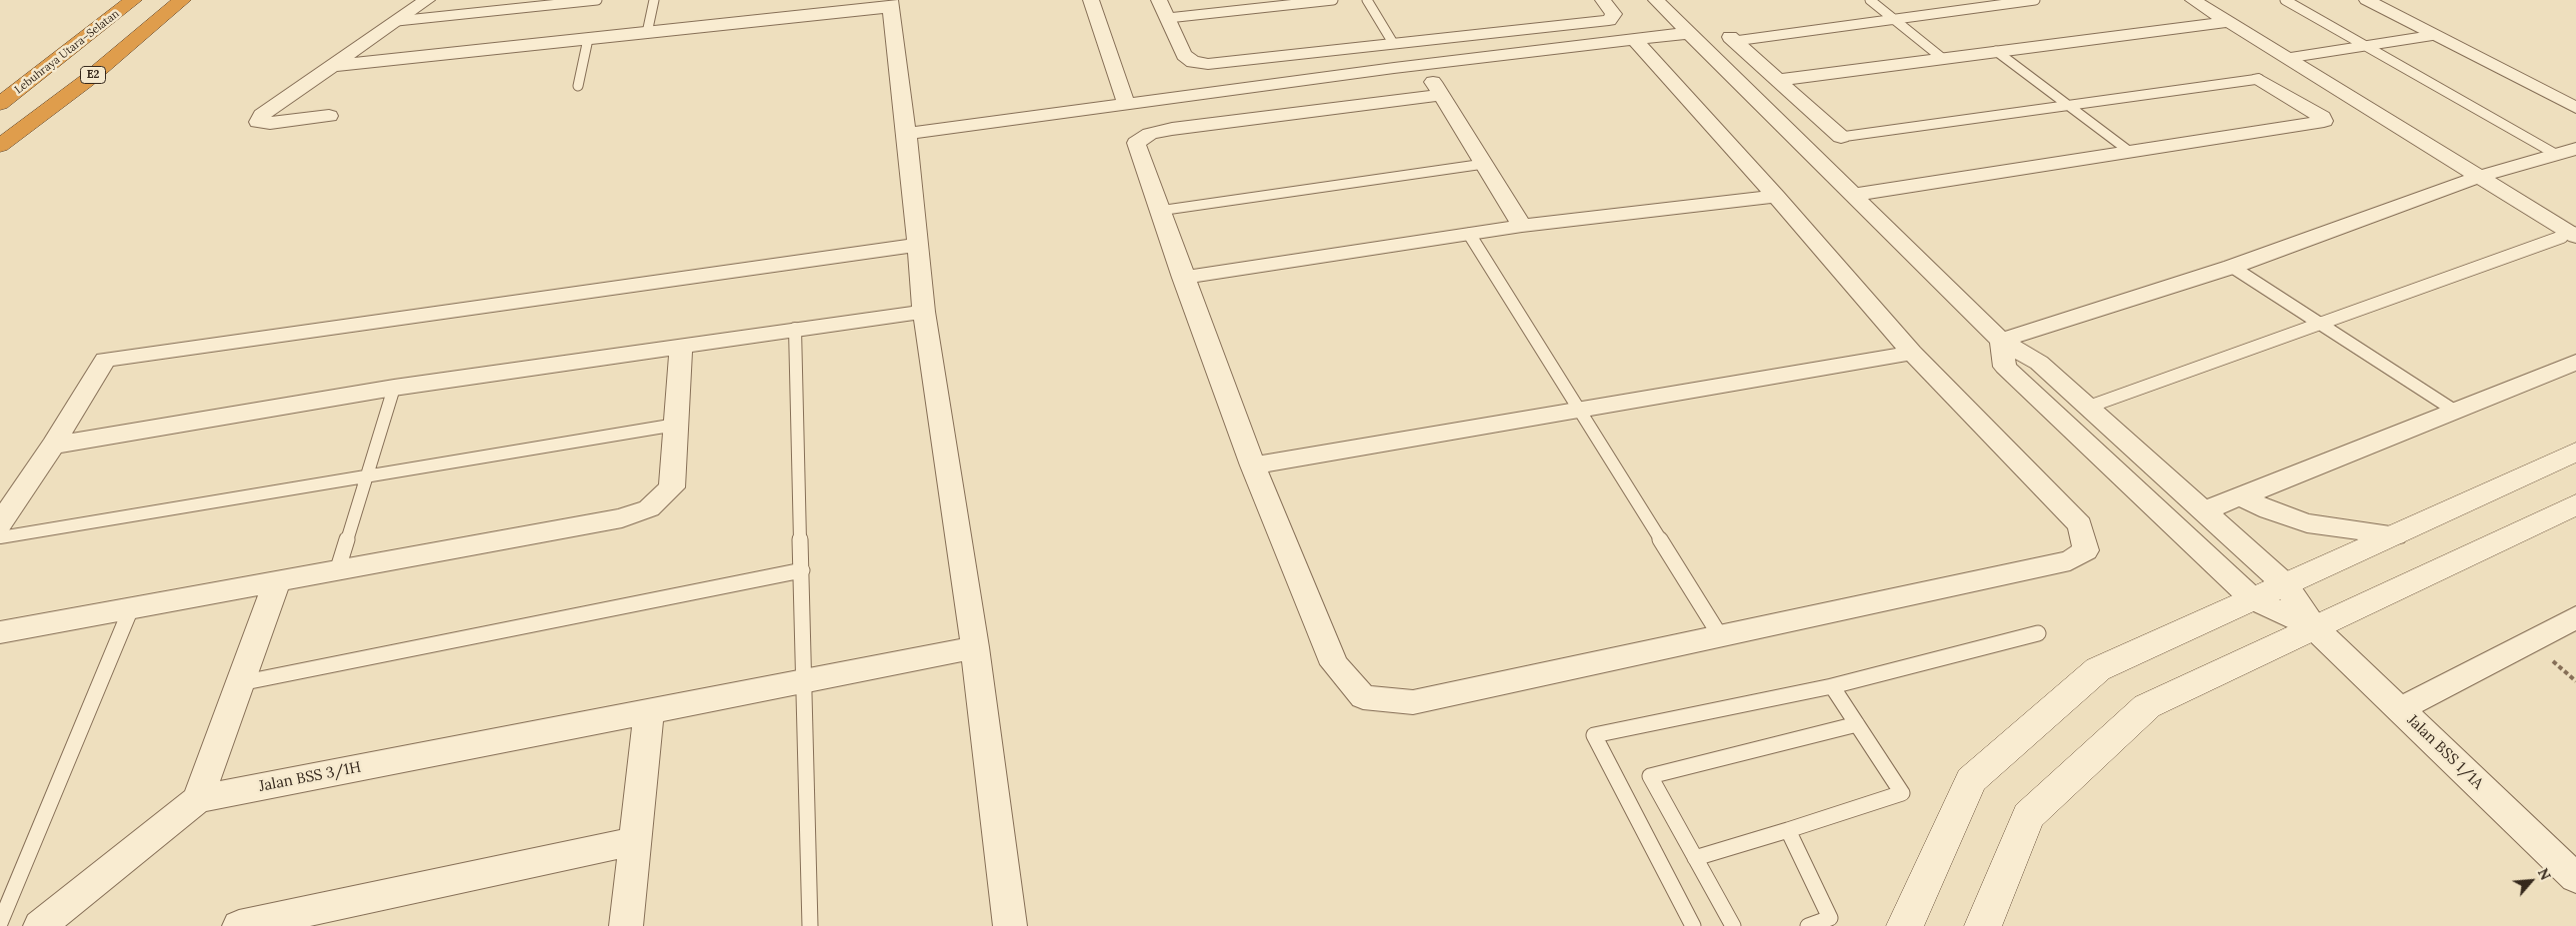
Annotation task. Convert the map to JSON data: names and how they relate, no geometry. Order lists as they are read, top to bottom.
{
  "streets": {
    "highway": ["Lebuhraya Utara–Selatan", "E2"],
    "street": ["Jalan BSS 1/1A", "Jalan BSS 3/1H"]
  },
  "north": "top right"
}
